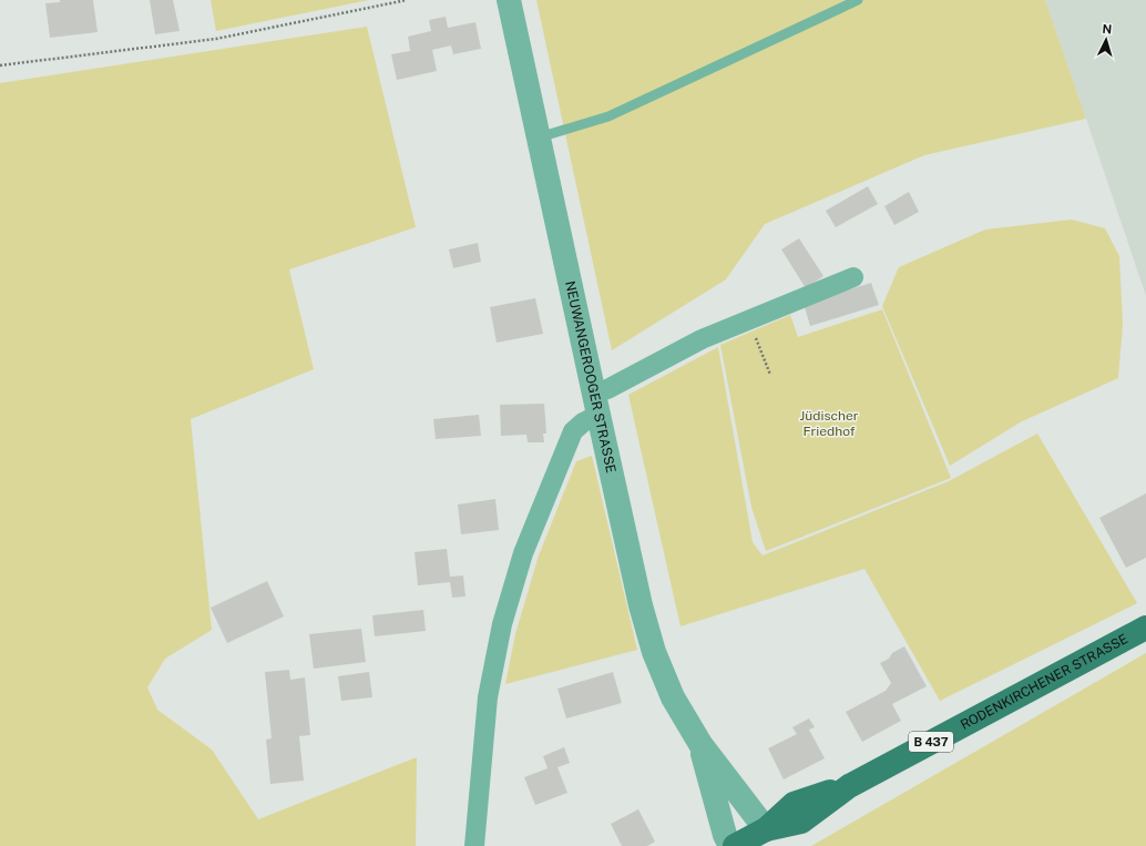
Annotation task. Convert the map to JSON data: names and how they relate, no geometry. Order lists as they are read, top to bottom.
{
  "streets": {
    "main road": ["RODENKIRCHENER STRASSE", "B 437"],
    "street": ["NEUWANGEROOGER STRASSE"]
  },
  "crossings": [
    ["NEUWANGEROOGER STRASSE", "RODENKIRCHENER STRASSE"]
  ],
  "parks": ["Jüdischer Friedhof"],
  "north": "top"
}
